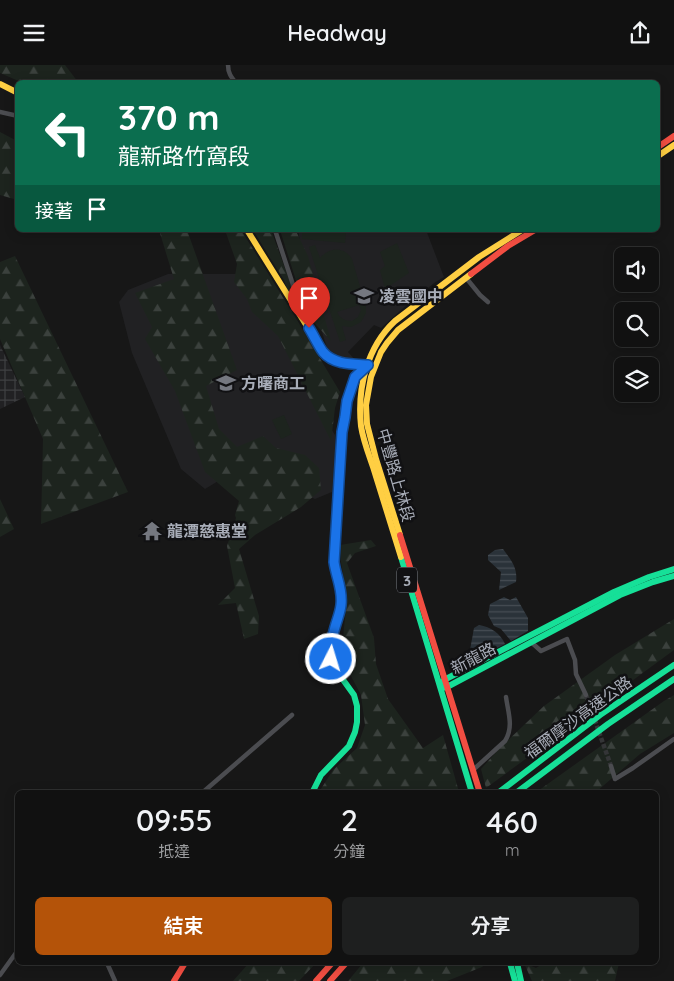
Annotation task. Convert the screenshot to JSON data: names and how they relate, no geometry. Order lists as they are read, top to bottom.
{
  "streets": {
    "main road": [
      "中豐路上林段",
      "3",
      "新龍路",
      "福爾摩沙高速公路"
    ]
  },
  "crossings": [
    ["中豐路上林段", "新龍路"]
  ],
  "places": {
    "school or university": ["凌雲國中", "方曙商工"],
    "temple": ["龍潭慈惠堂"]
  },
  "page": {
    "header": "Headway",
    "turn": ["370 m", "龍新路竹窩段"],
    "then": "接著",
    "eta": [
      "09:55",
      "抵達",
      "2",
      "分鐘",
      "460",
      "m"
    ],
    "buttons": ["結束", "分享"]
  }
}
